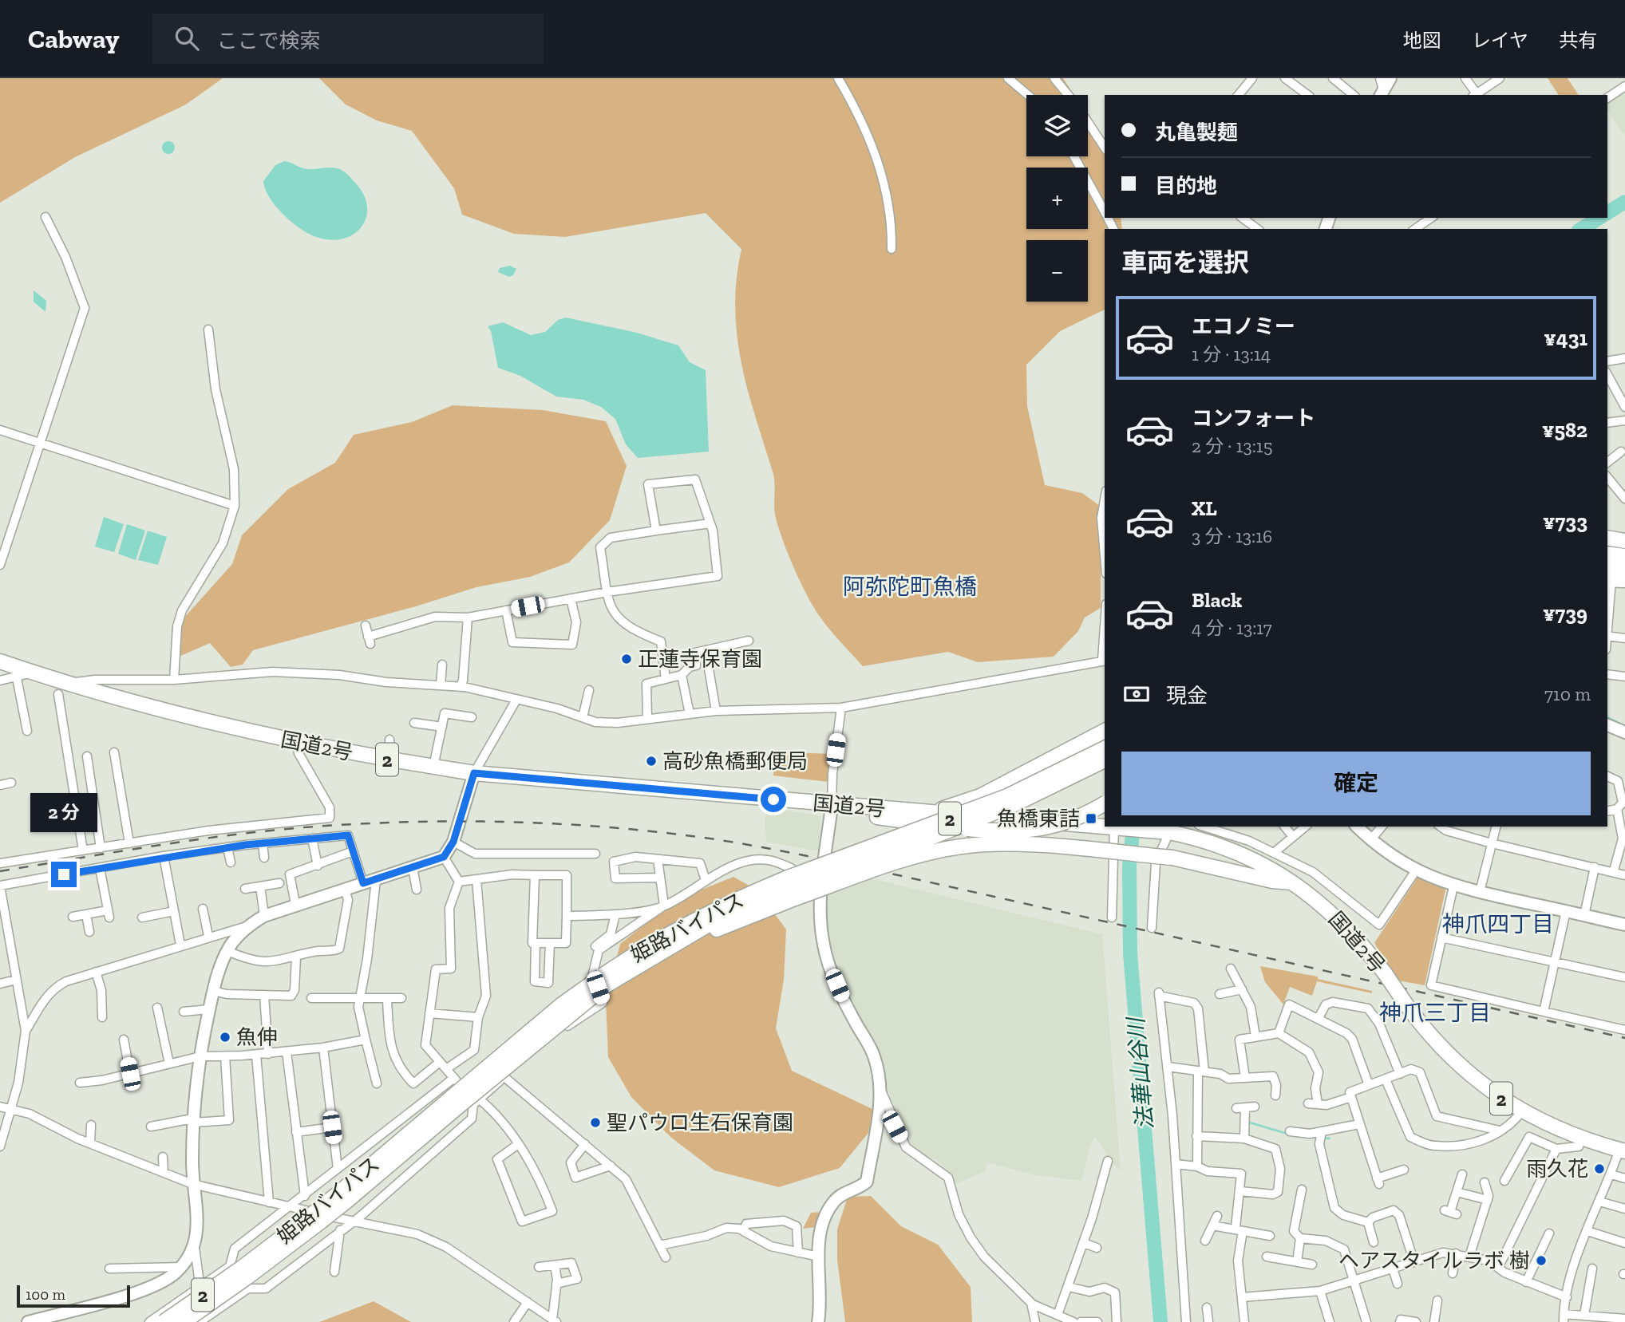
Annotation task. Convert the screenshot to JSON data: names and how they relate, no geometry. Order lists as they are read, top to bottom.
{
  "streets": {
    "highway": ["国道2号", "2", "姫路バイパス"]
  },
  "districts": ["阿弥陀町魚橋", "神爪四丁目", "神爪三丁目"],
  "water": ["法華山谷川"],
  "places": {
    "other": [
      "正蓮寺保育園",
      "高砂魚橋郵便局",
      "魚伸",
      "聖パウロ生石保育園",
      "雨久花",
      "ヘアスタイルラボ 樹"
    ],
    "transit": ["魚橋東詰"]
  },
  "scale_bar": "100 m",
  "page": {
    "header": "Cabway",
    "search": "ここで検索",
    "nav": ["地図", "レイヤ", "共有"],
    "map_buttons": ["+", "−"],
    "banner": ["丸亀製麺", "目的地"],
    "heading": "車両を選択",
    "list": [
      {
        "name": "エコノミー",
        "note": "1 分 · 13:14",
        "value": "¥431"
      },
      {
        "name": "コンフォート",
        "note": "2 分 · 13:15",
        "value": "¥582"
      },
      {
        "name": "XL",
        "note": "3 分 · 13:16",
        "value": "¥733"
      },
      {
        "name": "Black",
        "note": "4 分 · 13:17",
        "value": "¥739"
      }
    ],
    "pay": ["現金", "710 m"],
    "buttons": "確定",
    "bubble": "2 分",
    "scale": "100 m"
  }
}
